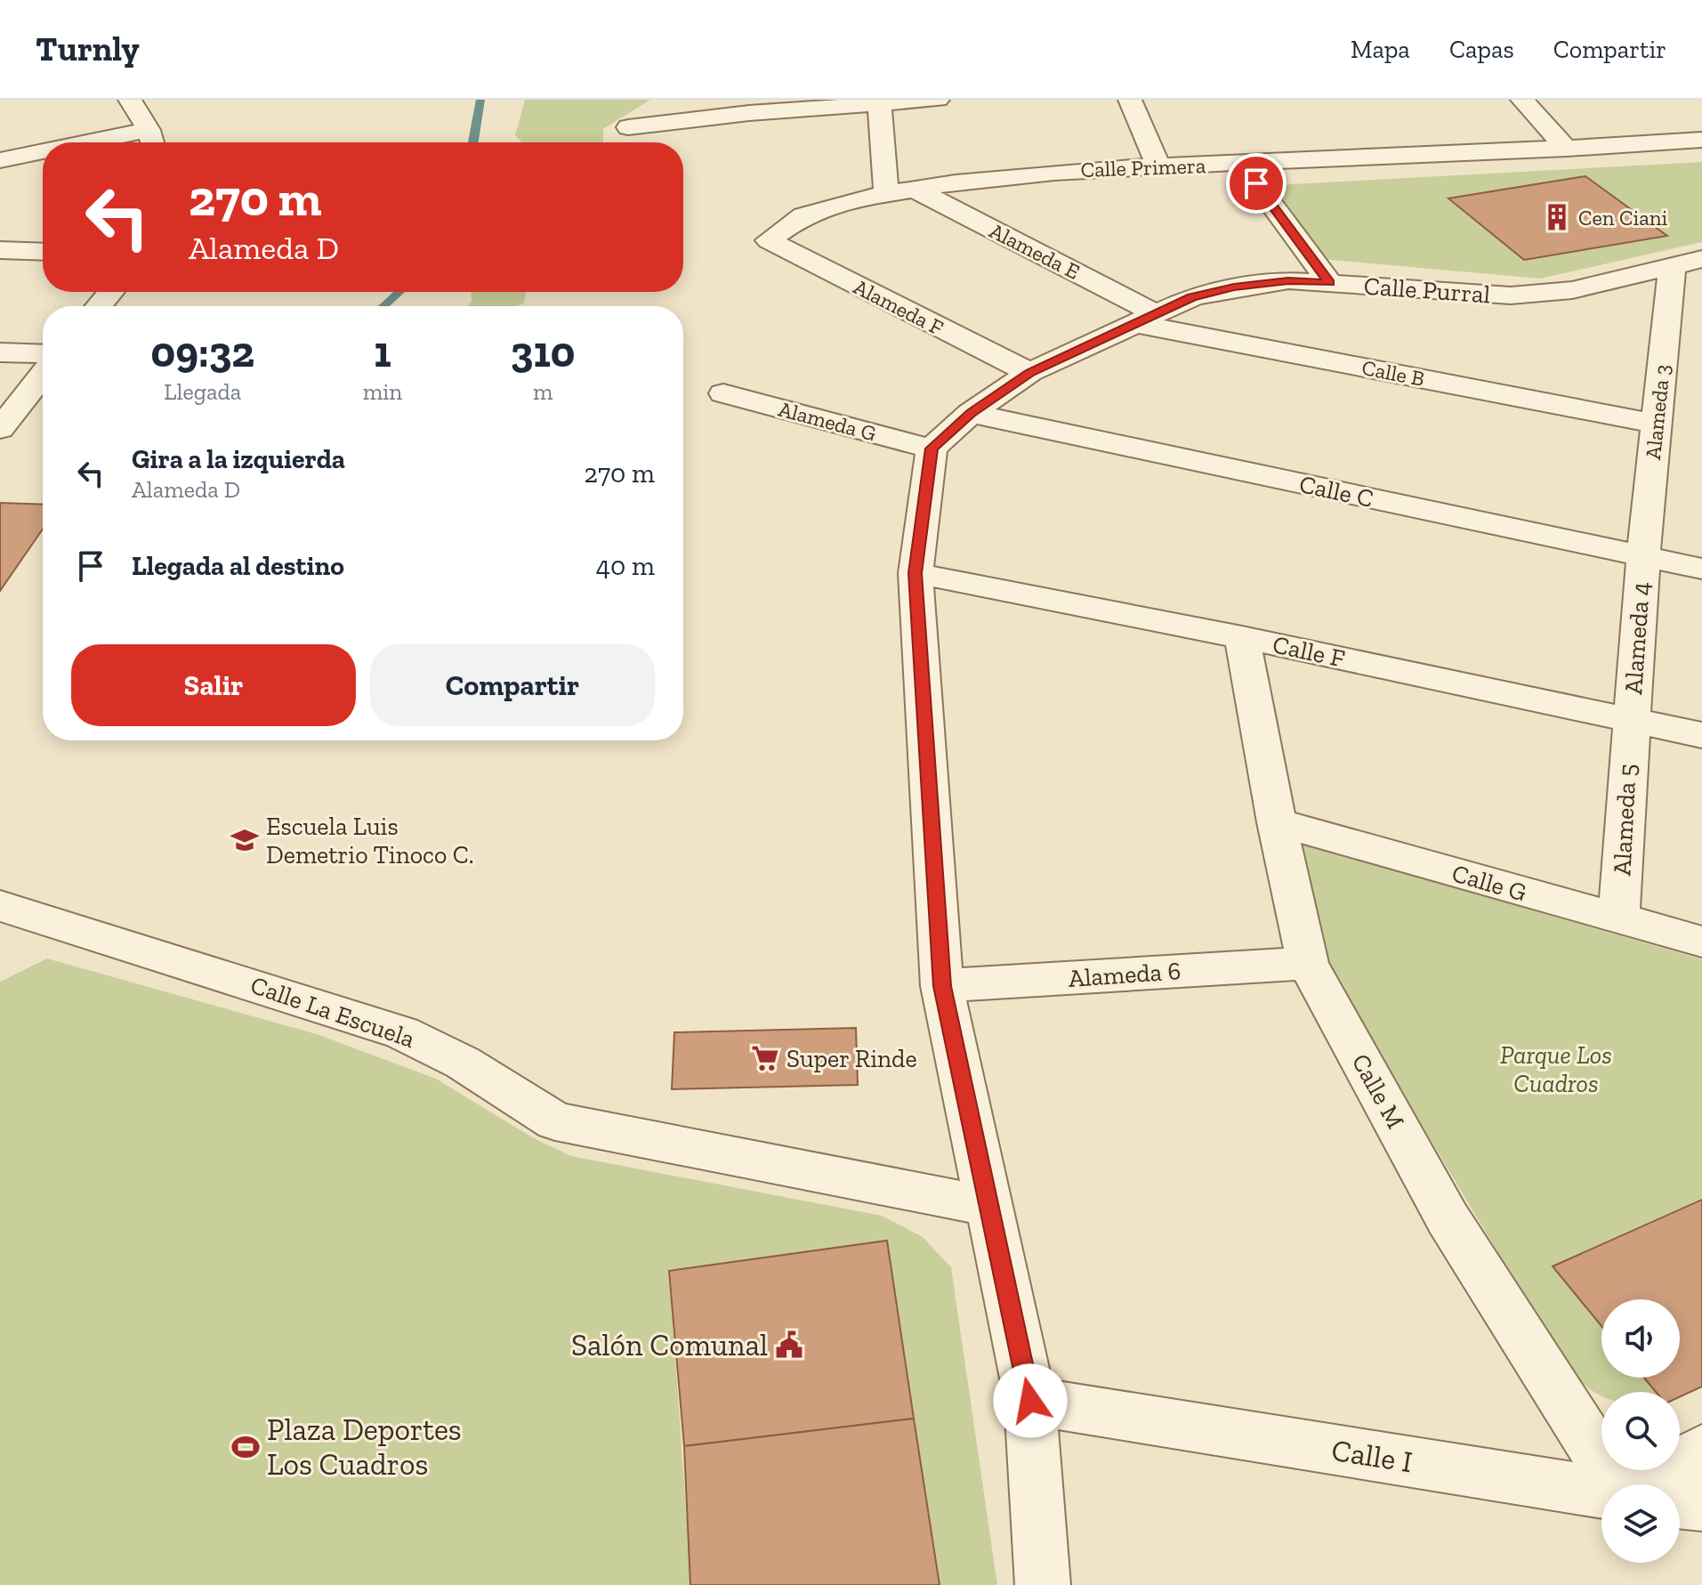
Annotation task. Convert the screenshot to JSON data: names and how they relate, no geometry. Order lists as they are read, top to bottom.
{
  "streets": {
    "street": [
      "Calle Primera",
      "Alameda E",
      "Calle Purral",
      "Alameda F",
      "Calle B",
      "Alameda 3",
      "Alameda G",
      "Calle C",
      "Alameda 4",
      "Calle F",
      "Alameda 5",
      "Calle G",
      "Alameda 6",
      "Calle La Escuela",
      "Calle M",
      "Calle I"
    ]
  },
  "crossings": [
    ["Calle Primera", "Alameda E"],
    ["Calle Primera", "Alameda F"],
    ["Alameda E", "Calle Purral"],
    ["Alameda E", "Calle B"],
    ["Calle Purral", "Alameda F"],
    ["Calle Purral", "Calle B"],
    ["Calle Purral", "Alameda 3"],
    ["Calle Purral", "Alameda G"],
    ["Calle Purral", "Calle C"],
    ["Calle B", "Alameda 3"],
    ["Alameda 3", "Calle C"],
    ["Alameda 3", "Alameda 4"],
    ["Calle C", "Alameda 4"],
    ["Alameda 4", "Calle F"],
    ["Alameda 4", "Alameda 5"],
    ["Calle F", "Alameda 5"],
    ["Calle F", "Calle M"],
    ["Alameda 5", "Calle G"],
    ["Calle G", "Calle M"],
    ["Alameda 6", "Calle M"]
  ],
  "parks": ["Parque Los Cuadros"],
  "places": {
    "building": ["Cen Ciani"],
    "school or university": ["Escuela Luis Demetrio Tinoco C."],
    "supermarket": ["Super Rinde"],
    "public building": ["Salón Comunal"],
    "sports": ["Plaza Deportes Los Cuadros"]
  },
  "page": {
    "header": "Turnly",
    "nav": ["Mapa", "Capas", "Compartir"],
    "turn": ["270 m", "Alameda D"],
    "eta": [
      "09:32",
      "Llegada",
      "1",
      "min",
      "310",
      "m"
    ],
    "list": [
      {
        "name": "Gira a la izquierda",
        "note": "Alameda D",
        "value": "270 m"
      },
      {
        "name": "Llegada al destino",
        "value": "40 m"
      }
    ],
    "buttons": ["Salir", "Compartir"]
  }
}
